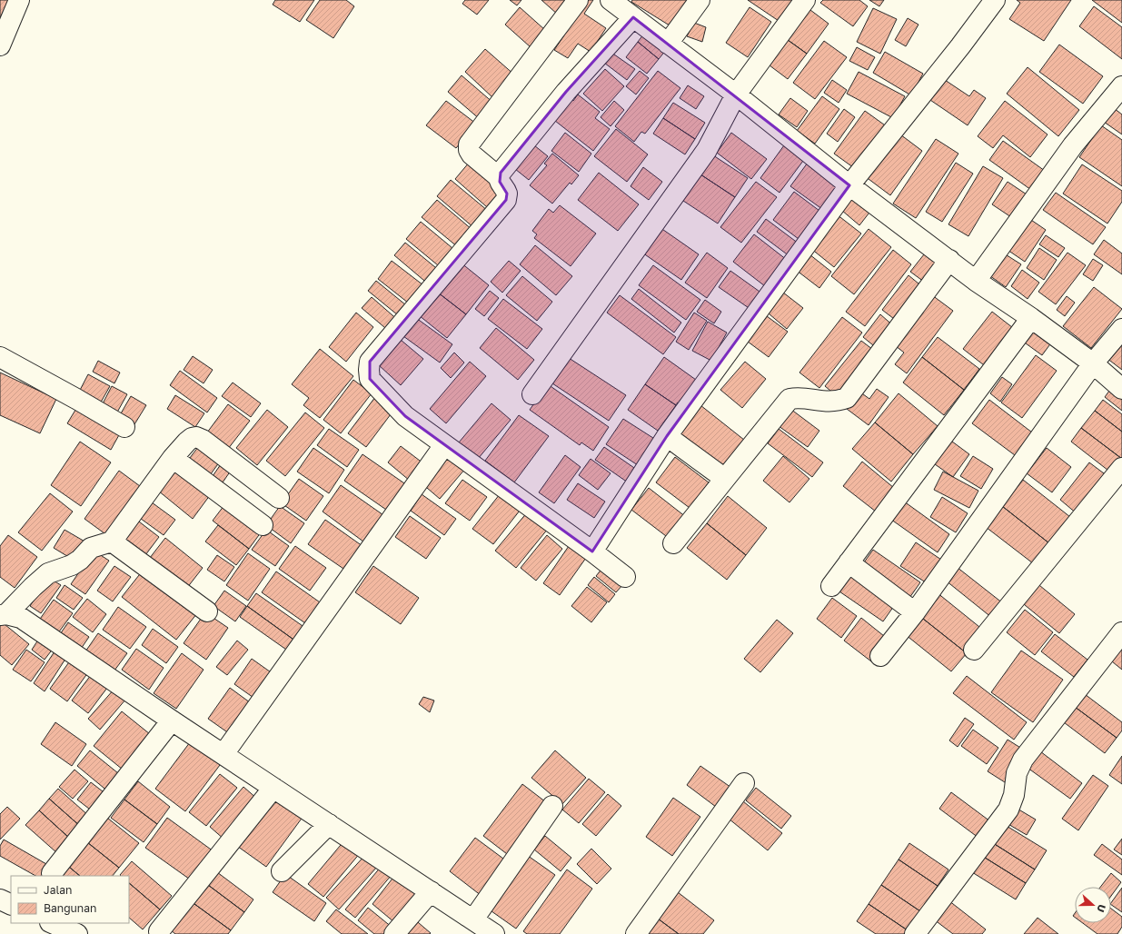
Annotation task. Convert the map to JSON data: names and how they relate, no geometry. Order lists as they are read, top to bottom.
{
  "legend": ["Jalan", "Bangunan"],
  "north": "right"
}
